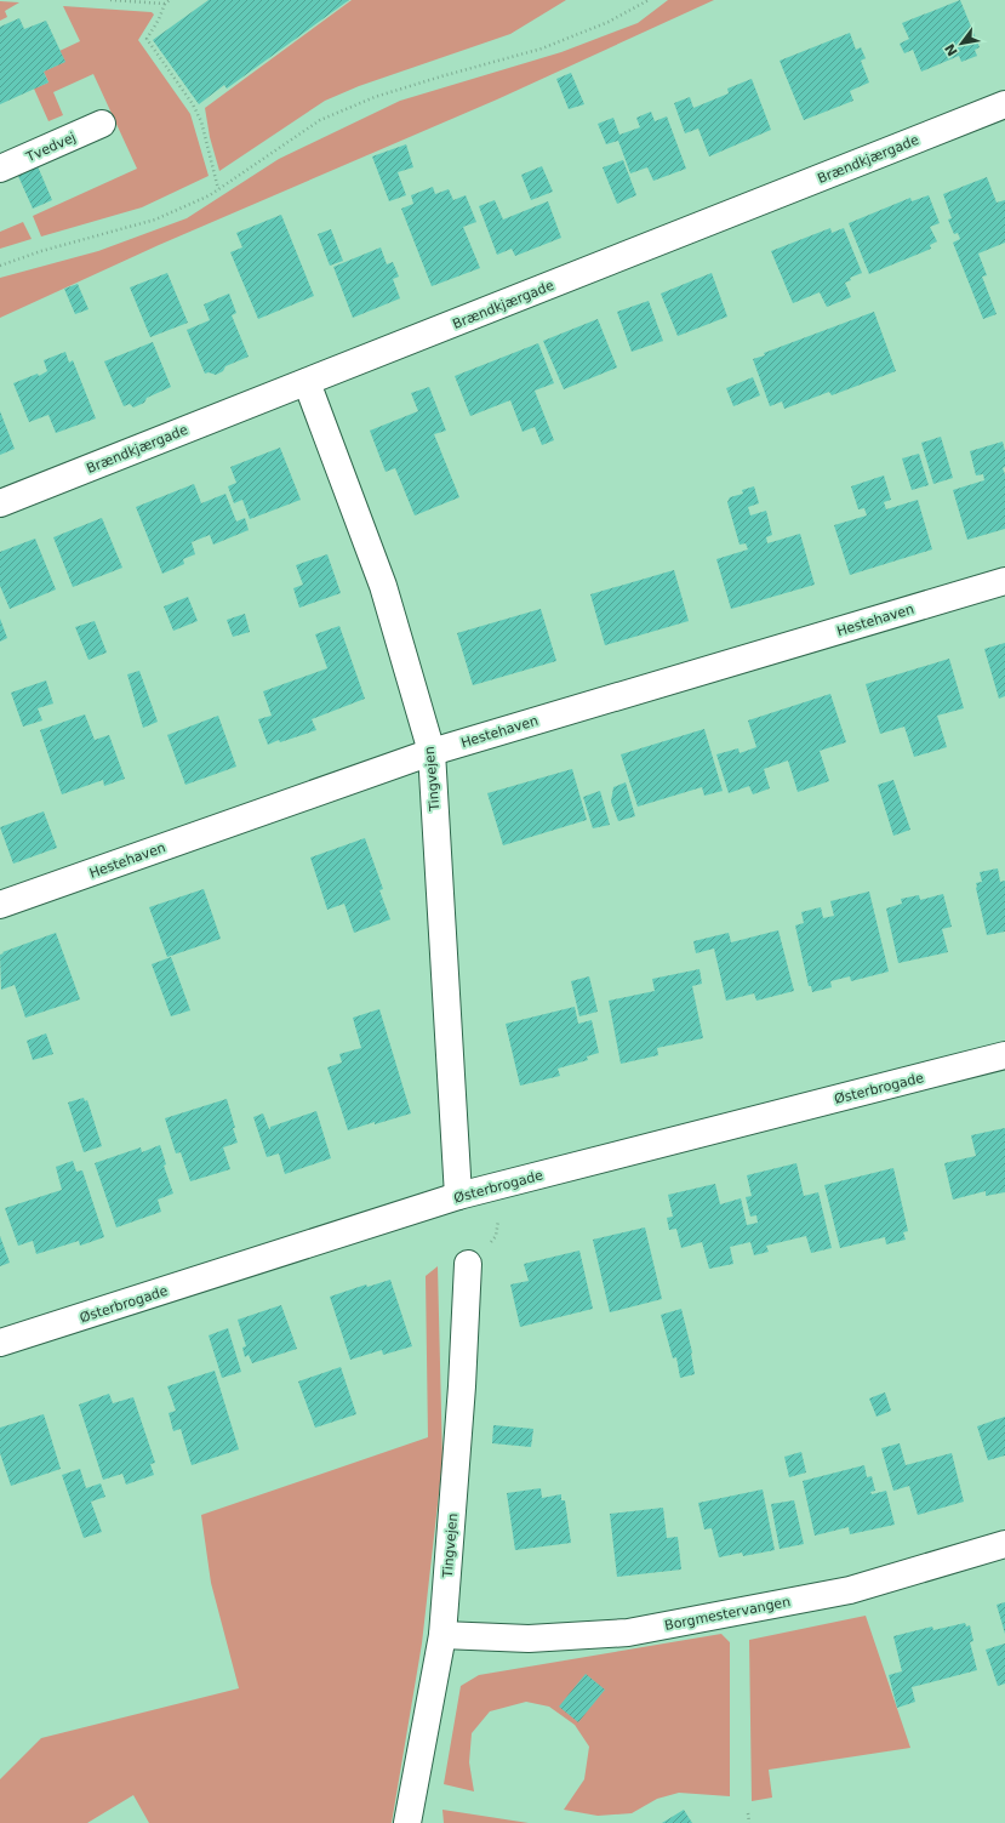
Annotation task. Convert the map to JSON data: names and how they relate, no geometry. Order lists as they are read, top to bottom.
{
  "streets": {
    "street": [
      "Tvedvej",
      "Brændkjærgade",
      "Hestehaven",
      "Tingvejen",
      "Østerbrogade",
      "Borgmestervangen"
    ]
  },
  "crossings": [
    ["Brændkjærgade", "Tingvejen"],
    ["Hestehaven", "Tingvejen"],
    ["Tingvejen", "Østerbrogade"],
    ["Tingvejen", "Borgmestervangen"]
  ],
  "north": "bottom left"
}
